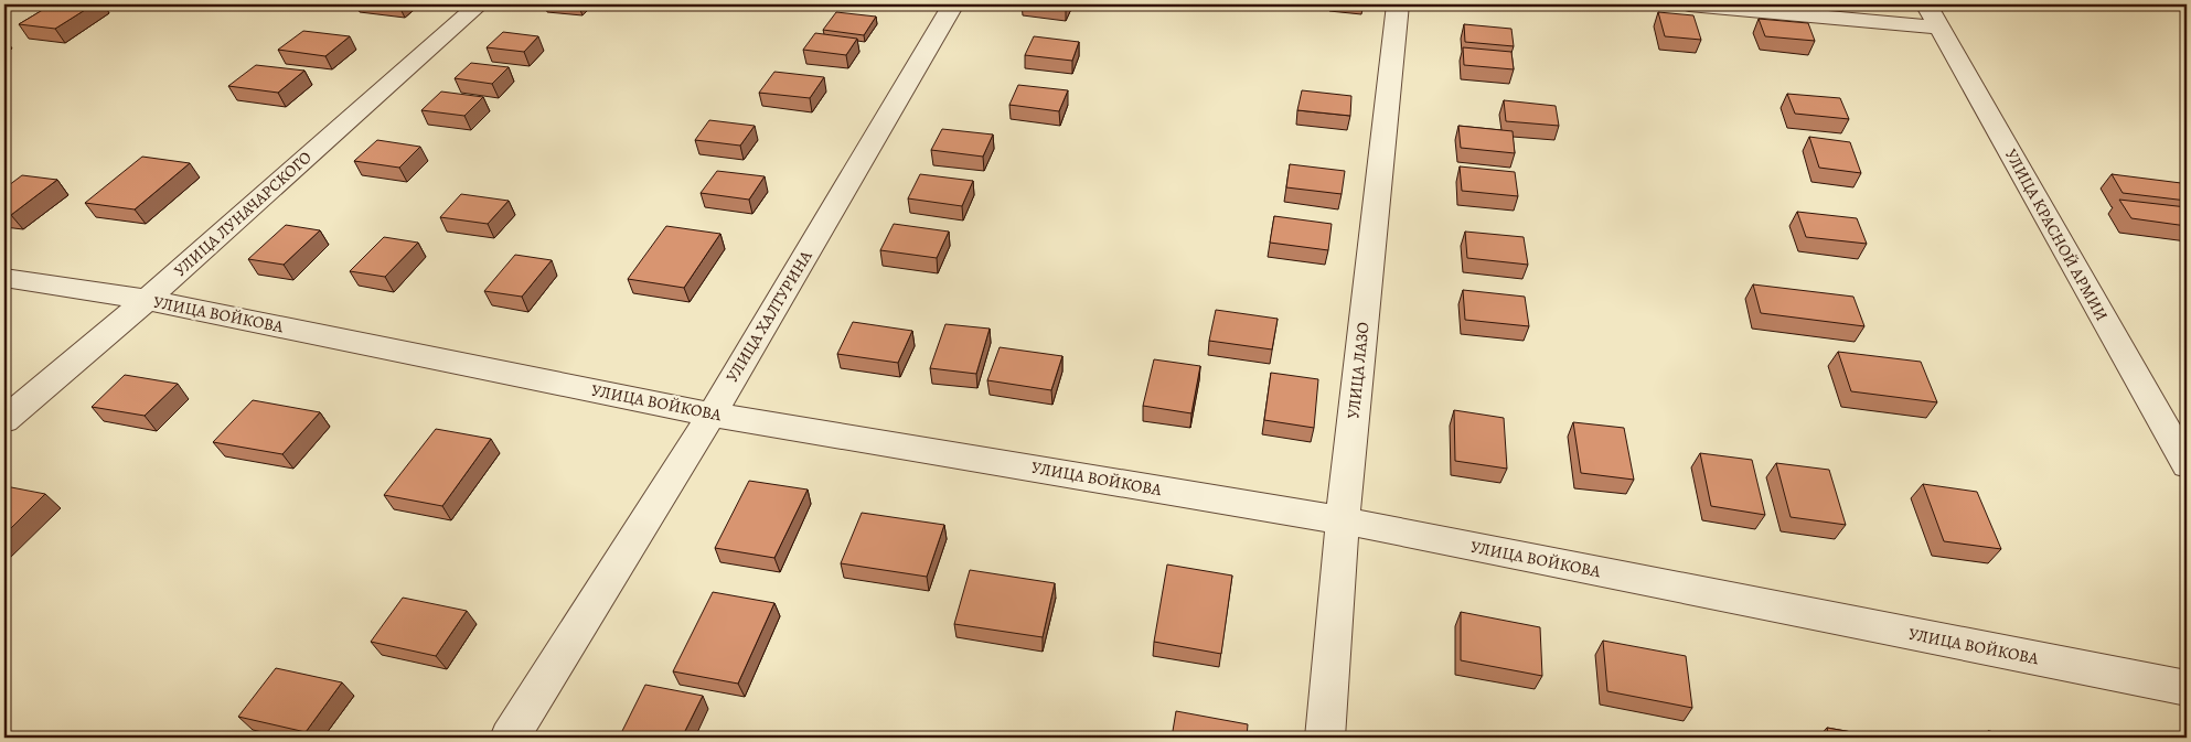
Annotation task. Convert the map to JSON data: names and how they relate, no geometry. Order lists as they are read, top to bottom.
{
  "streets": {
    "street": [
      "УЛИЦА ЛУНАЧАРСКОГО",
      "УЛИЦА КРАСНОЙ АРМИИ",
      "УЛИЦА ВОЙКОВА",
      "УЛИЦА ХАЛТУРИНА",
      "УЛИЦА ЛАЗО"
    ]
  },
  "crossings": [
    ["УЛИЦА ЛУНАЧАРСКОГО", "УЛИЦА ВОЙКОВА"],
    ["УЛИЦА ВОЙКОВА", "УЛИЦА ХАЛТУРИНА"],
    ["УЛИЦА ВОЙКОВА", "УЛИЦА ЛАЗО"]
  ]
}
